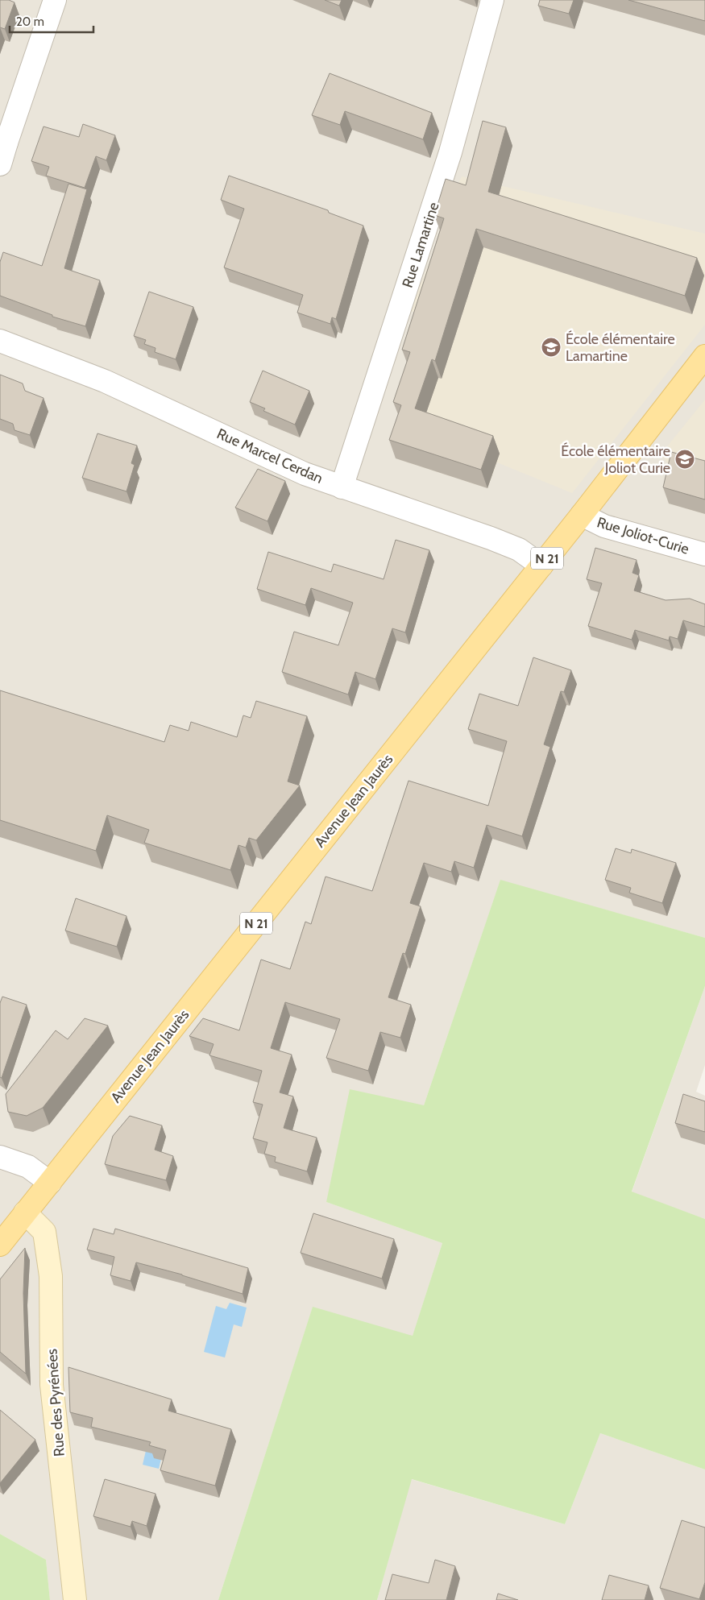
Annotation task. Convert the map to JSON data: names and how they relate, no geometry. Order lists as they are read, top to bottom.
{
  "streets": {
    "main road": ["N 21", "Avenue Jean Jaurès"],
    "street": [
      "Rue Lamartine",
      "Rue Marcel Cerdan",
      "Rue Joliot-Curie",
      "Rue des Pyrénées"
    ]
  },
  "crossings": [
    ["Rue Lamartine", "Rue Marcel Cerdan"],
    ["Rue Marcel Cerdan", "Avenue Jean Jaurès"],
    ["Rue Joliot-Curie", "Avenue Jean Jaurès"],
    ["Avenue Jean Jaurès", "Rue des Pyrénées"]
  ],
  "places": {
    "school or university": ["École élémentaire Lamartine", "École élémentaire Joliot Curie"]
  },
  "scale_bar": "20 m"
}
